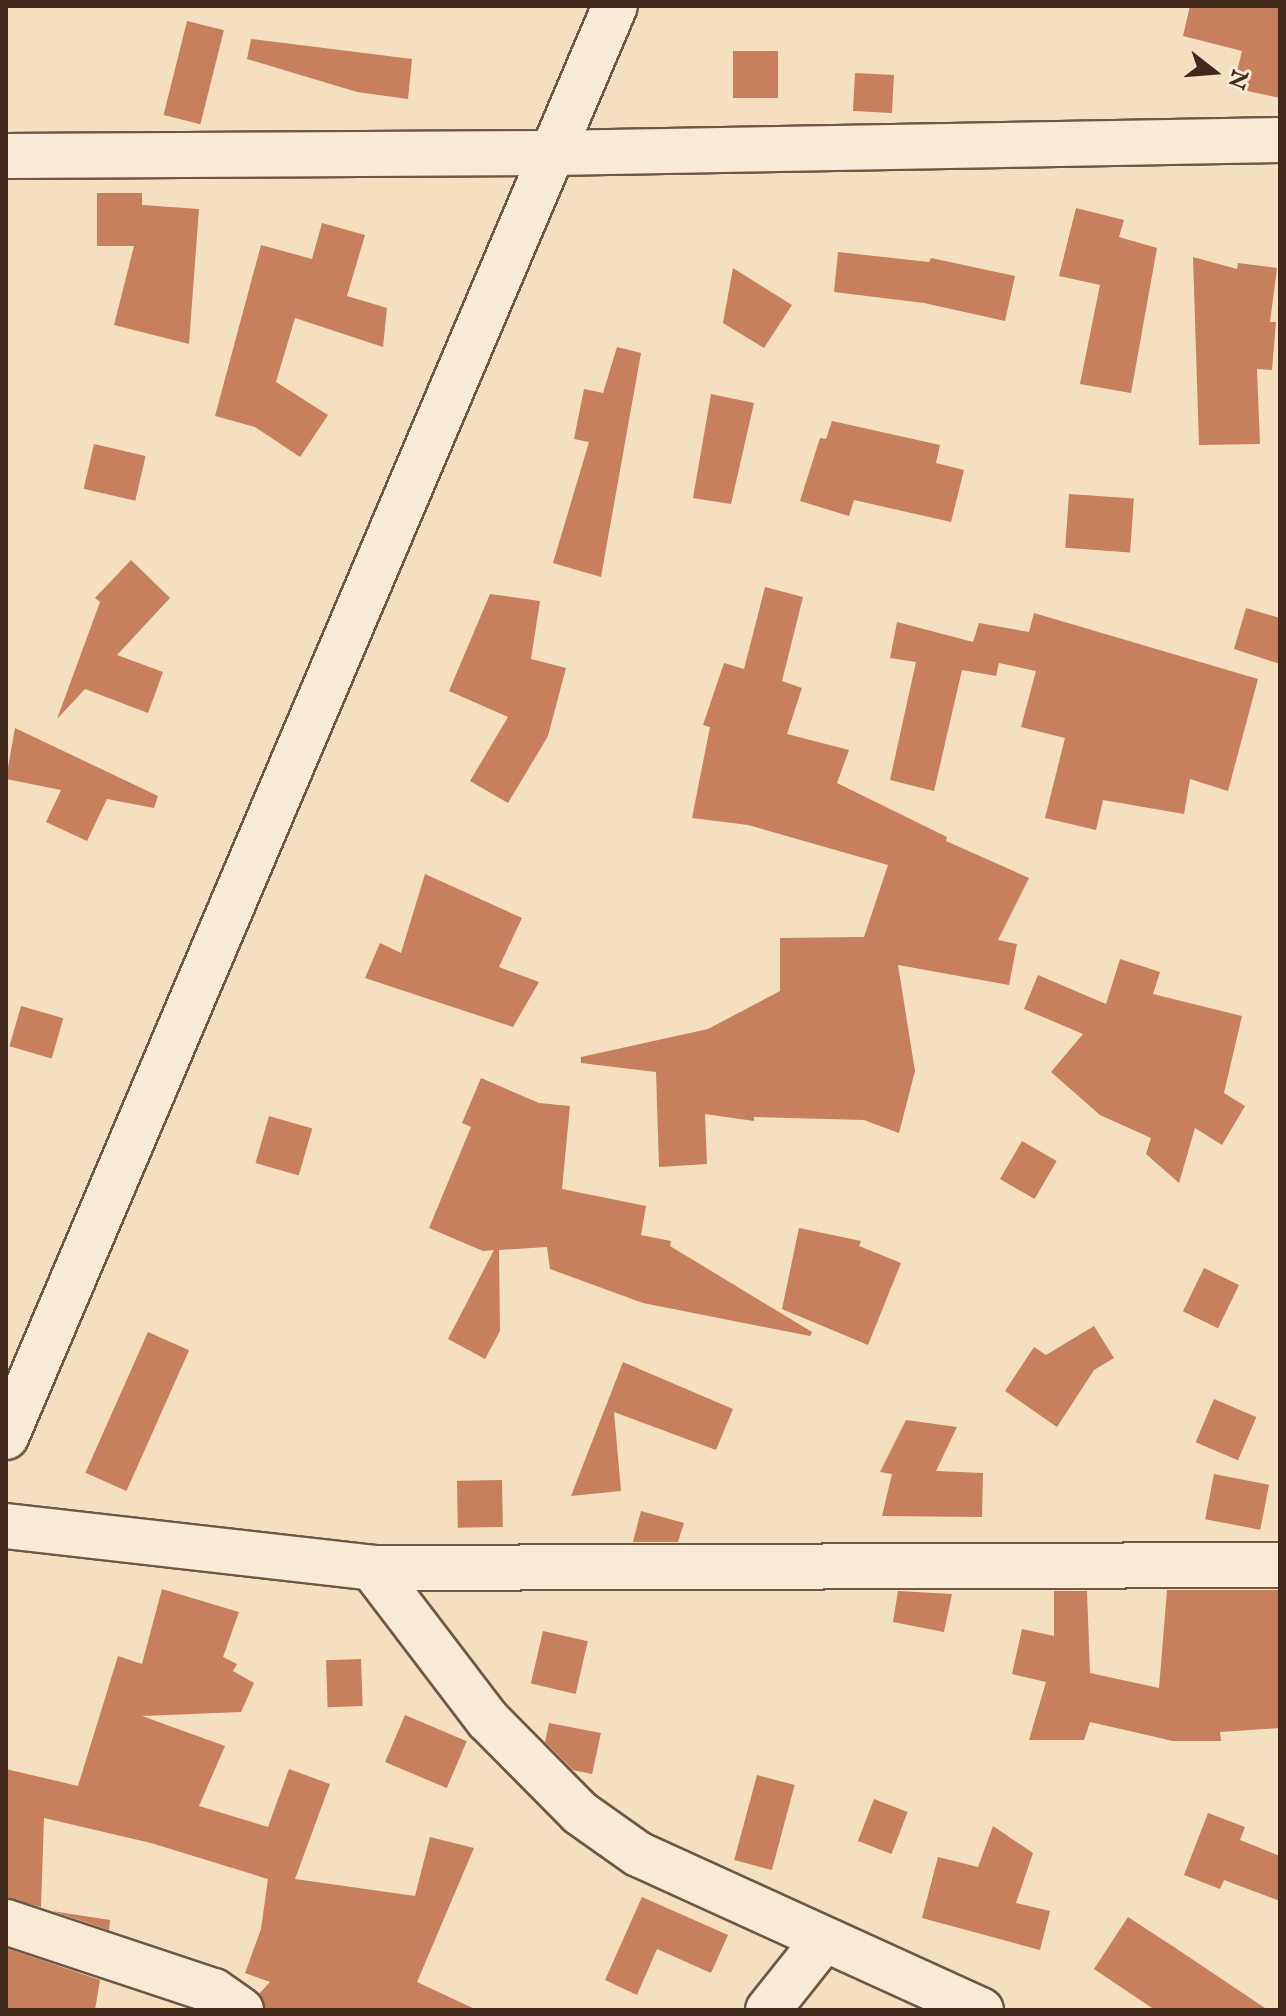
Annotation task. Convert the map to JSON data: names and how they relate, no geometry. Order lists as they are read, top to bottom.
{
  "north": "right"
}
